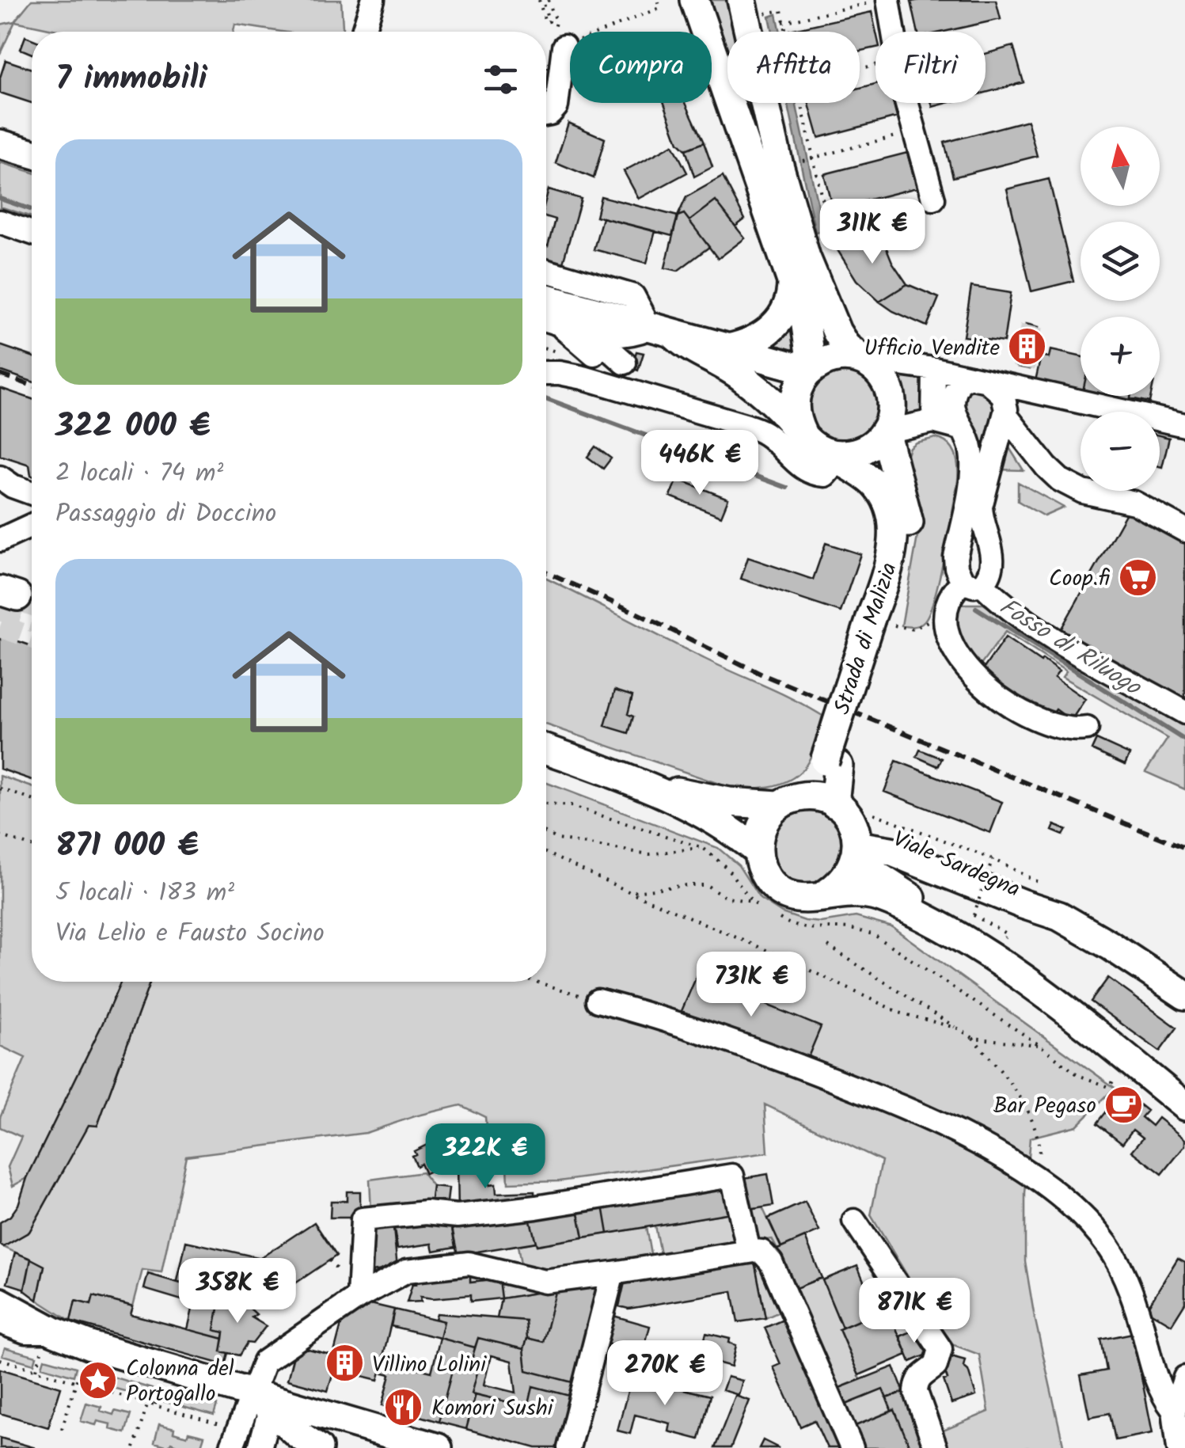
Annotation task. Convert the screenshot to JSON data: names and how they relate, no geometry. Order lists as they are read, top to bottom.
{
  "streets": {
    "main road": ["Strada di Malizia", "Viale Sardegna"]
  },
  "crossings": [
    ["Strada di Malizia", "Viale Sardegna"]
  ],
  "water": ["Fosso di Riluogo"],
  "places": {
    "building": ["Ufficio Vendite", "Villino Lolini"],
    "supermarket": ["Coop.fi"],
    "cafe": ["Bar Pegaso"],
    "place": ["Colonna del Portogallo"],
    "restaurant": ["Komori Sushi"]
  },
  "north": "top",
  "page": {
    "chip": ["Compra", "Affitta", "Filtri"],
    "heading": "7 immobili",
    "map_buttons": ["+", "−"],
    "list": [
      {
        "name": "322 000 €",
        "note": "2 locali · 74 m² · Passaggio di Doccino"
      },
      {
        "name": "871 000 €",
        "note": "5 locali · 183 m² · Via Lelio e Fausto Socino"
      }
    ],
    "price": [
      "311K €",
      "446K €",
      "731K €",
      "322K €",
      "358K €",
      "871K €",
      "270K €"
    ]
  }
}
